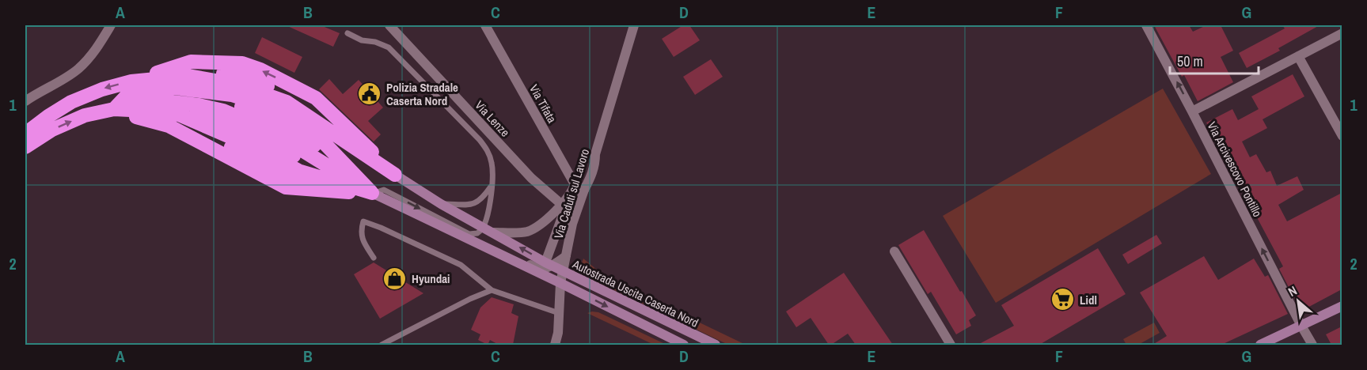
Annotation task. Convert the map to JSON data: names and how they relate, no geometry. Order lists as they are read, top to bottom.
{
  "streets": {
    "main road": ["Autostrada Uscita Caserta Nord"],
    "street": [
      "Via Tifata",
      "Via Lenze",
      "Via Arcivescovo Pontillo",
      "Via Caduti sul Lavoro"
    ]
  },
  "crossings": [
    ["Via Lenze", "Autostrada Uscita Caserta Nord"],
    ["Via Caduti sul Lavoro", "Autostrada Uscita Caserta Nord"]
  ],
  "one_way": ["Via Arcivescovo Pontillo"],
  "places": {
    "public building": ["Polizia Stradale Caserta Nord"],
    "shop": ["Hyundai"],
    "supermarket": ["Lidl"]
  },
  "scale_bar": "50 m",
  "north": "top left",
  "grid": {
    "columns": [
      "A",
      "B",
      "C",
      "D",
      "E",
      "F",
      "G"
    ],
    "rows": ["1", "2"]
  }
}
